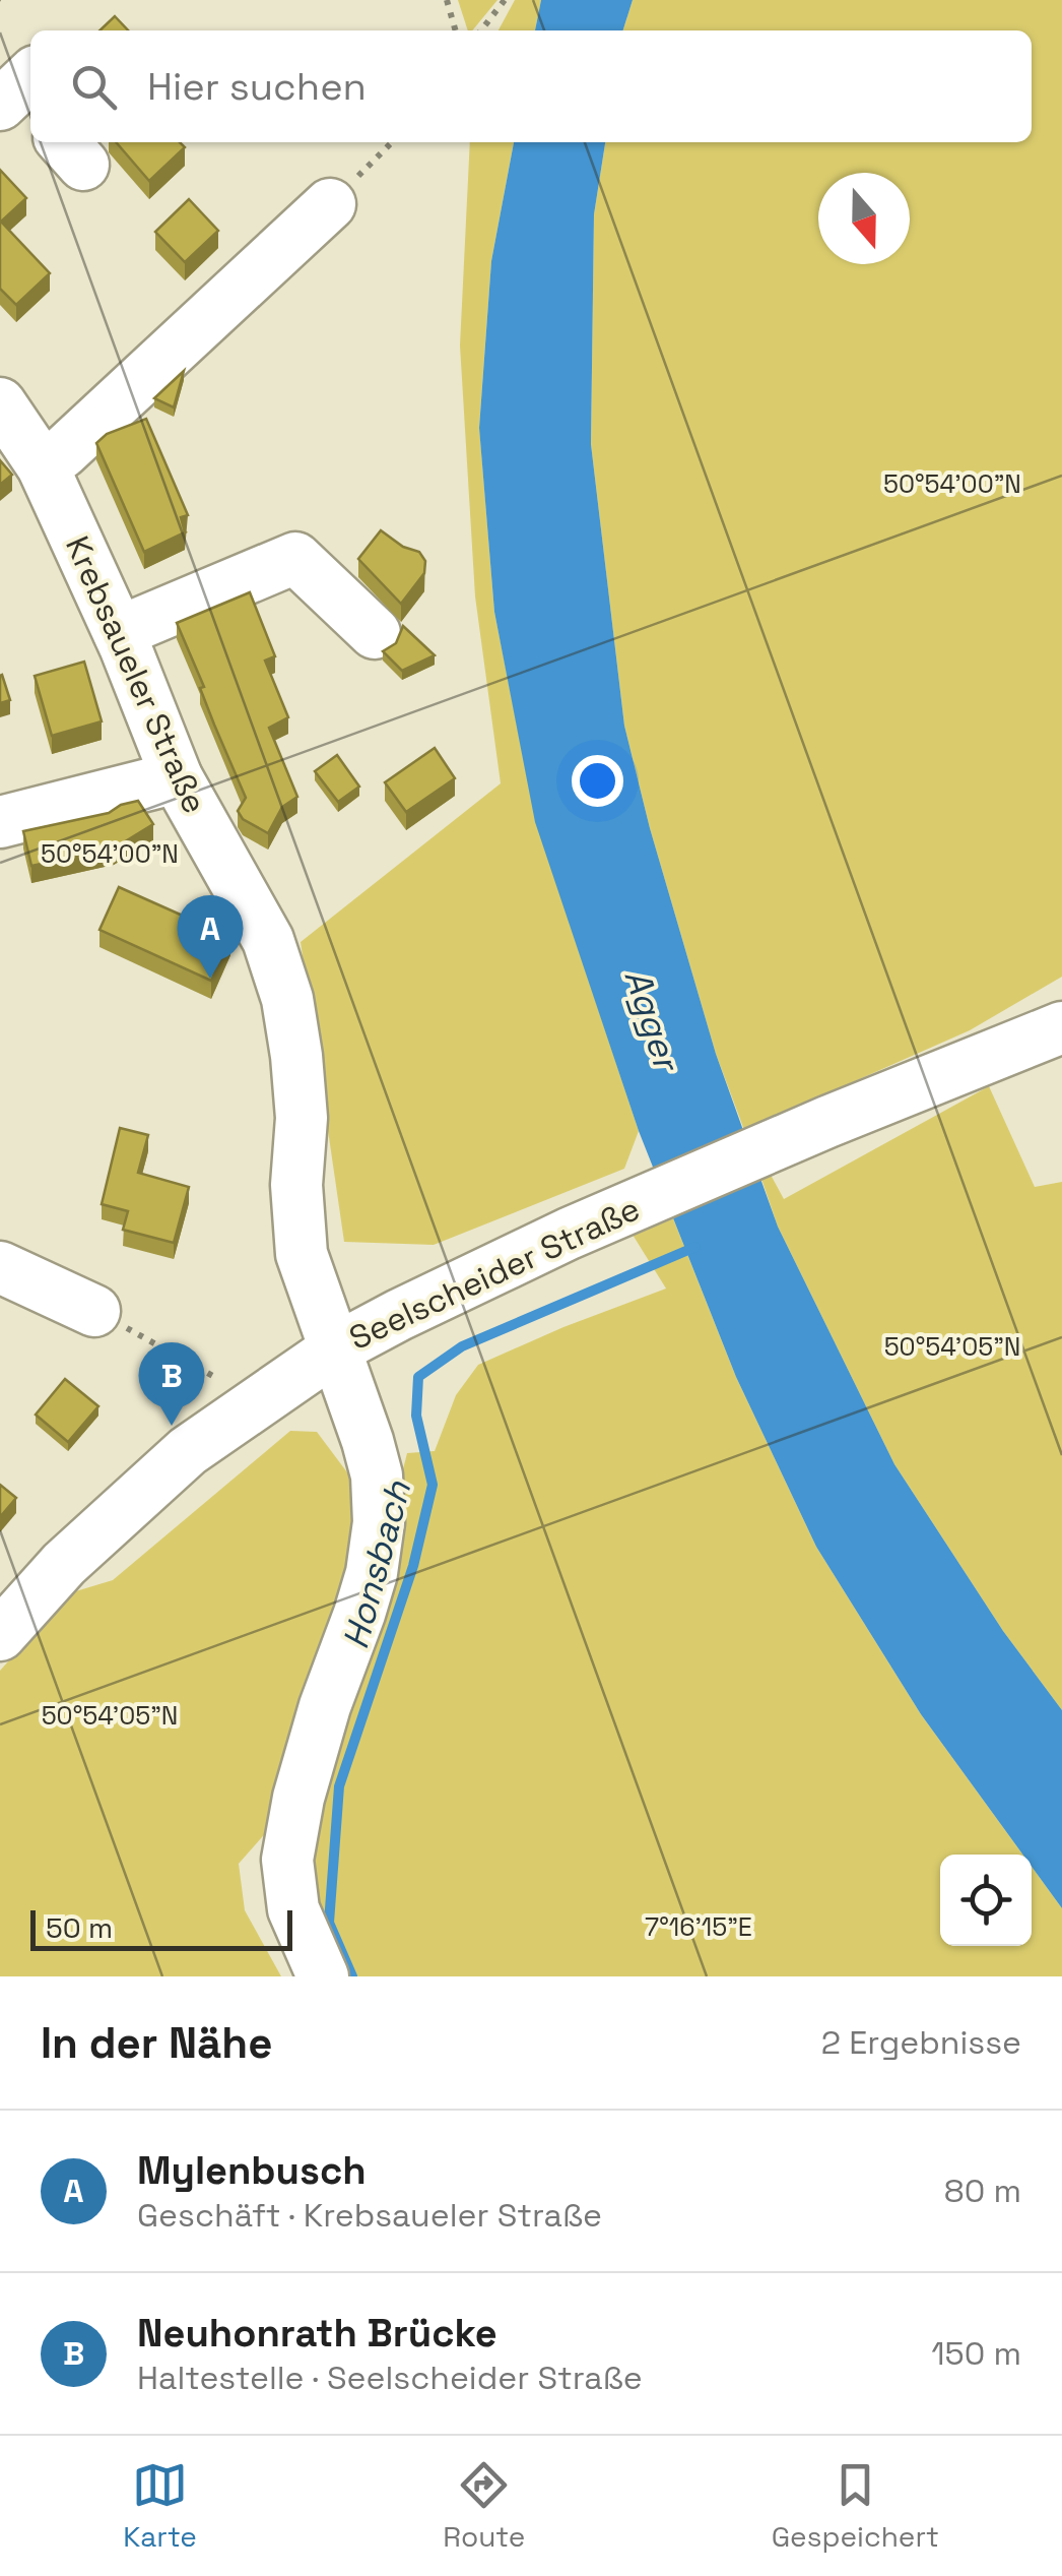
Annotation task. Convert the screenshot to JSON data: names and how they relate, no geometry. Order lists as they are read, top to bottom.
{
  "streets": {
    "street": ["Krebsaueler Straße", "Seelscheider Straße"]
  },
  "crossings": [
    ["Krebsaueler Straße", "Seelscheider Straße"]
  ],
  "water": ["Agger", "Honsbach"],
  "scale_bar": "50 m",
  "north": "bottom",
  "page": {
    "search": "Hier suchen",
    "pins": ["A", "B"],
    "scale": "50 m",
    "heading": ["In der Nähe", "2 Ergebnisse"],
    "list": [
      {
        "mark": "A",
        "name": "Mylenbusch",
        "note": "Geschäft · Krebsaueler Straße",
        "value": "80 m"
      },
      {
        "mark": "B",
        "name": "Neuhonrath Brücke",
        "note": "Haltestelle · Seelscheider Straße",
        "value": "150 m"
      }
    ],
    "nav": ["Karte", "Route", "Gespeichert"]
  },
  "coordinates": ["50°54'00\"N", "50°54'05\"N", "7°16'15\"E"]
}
